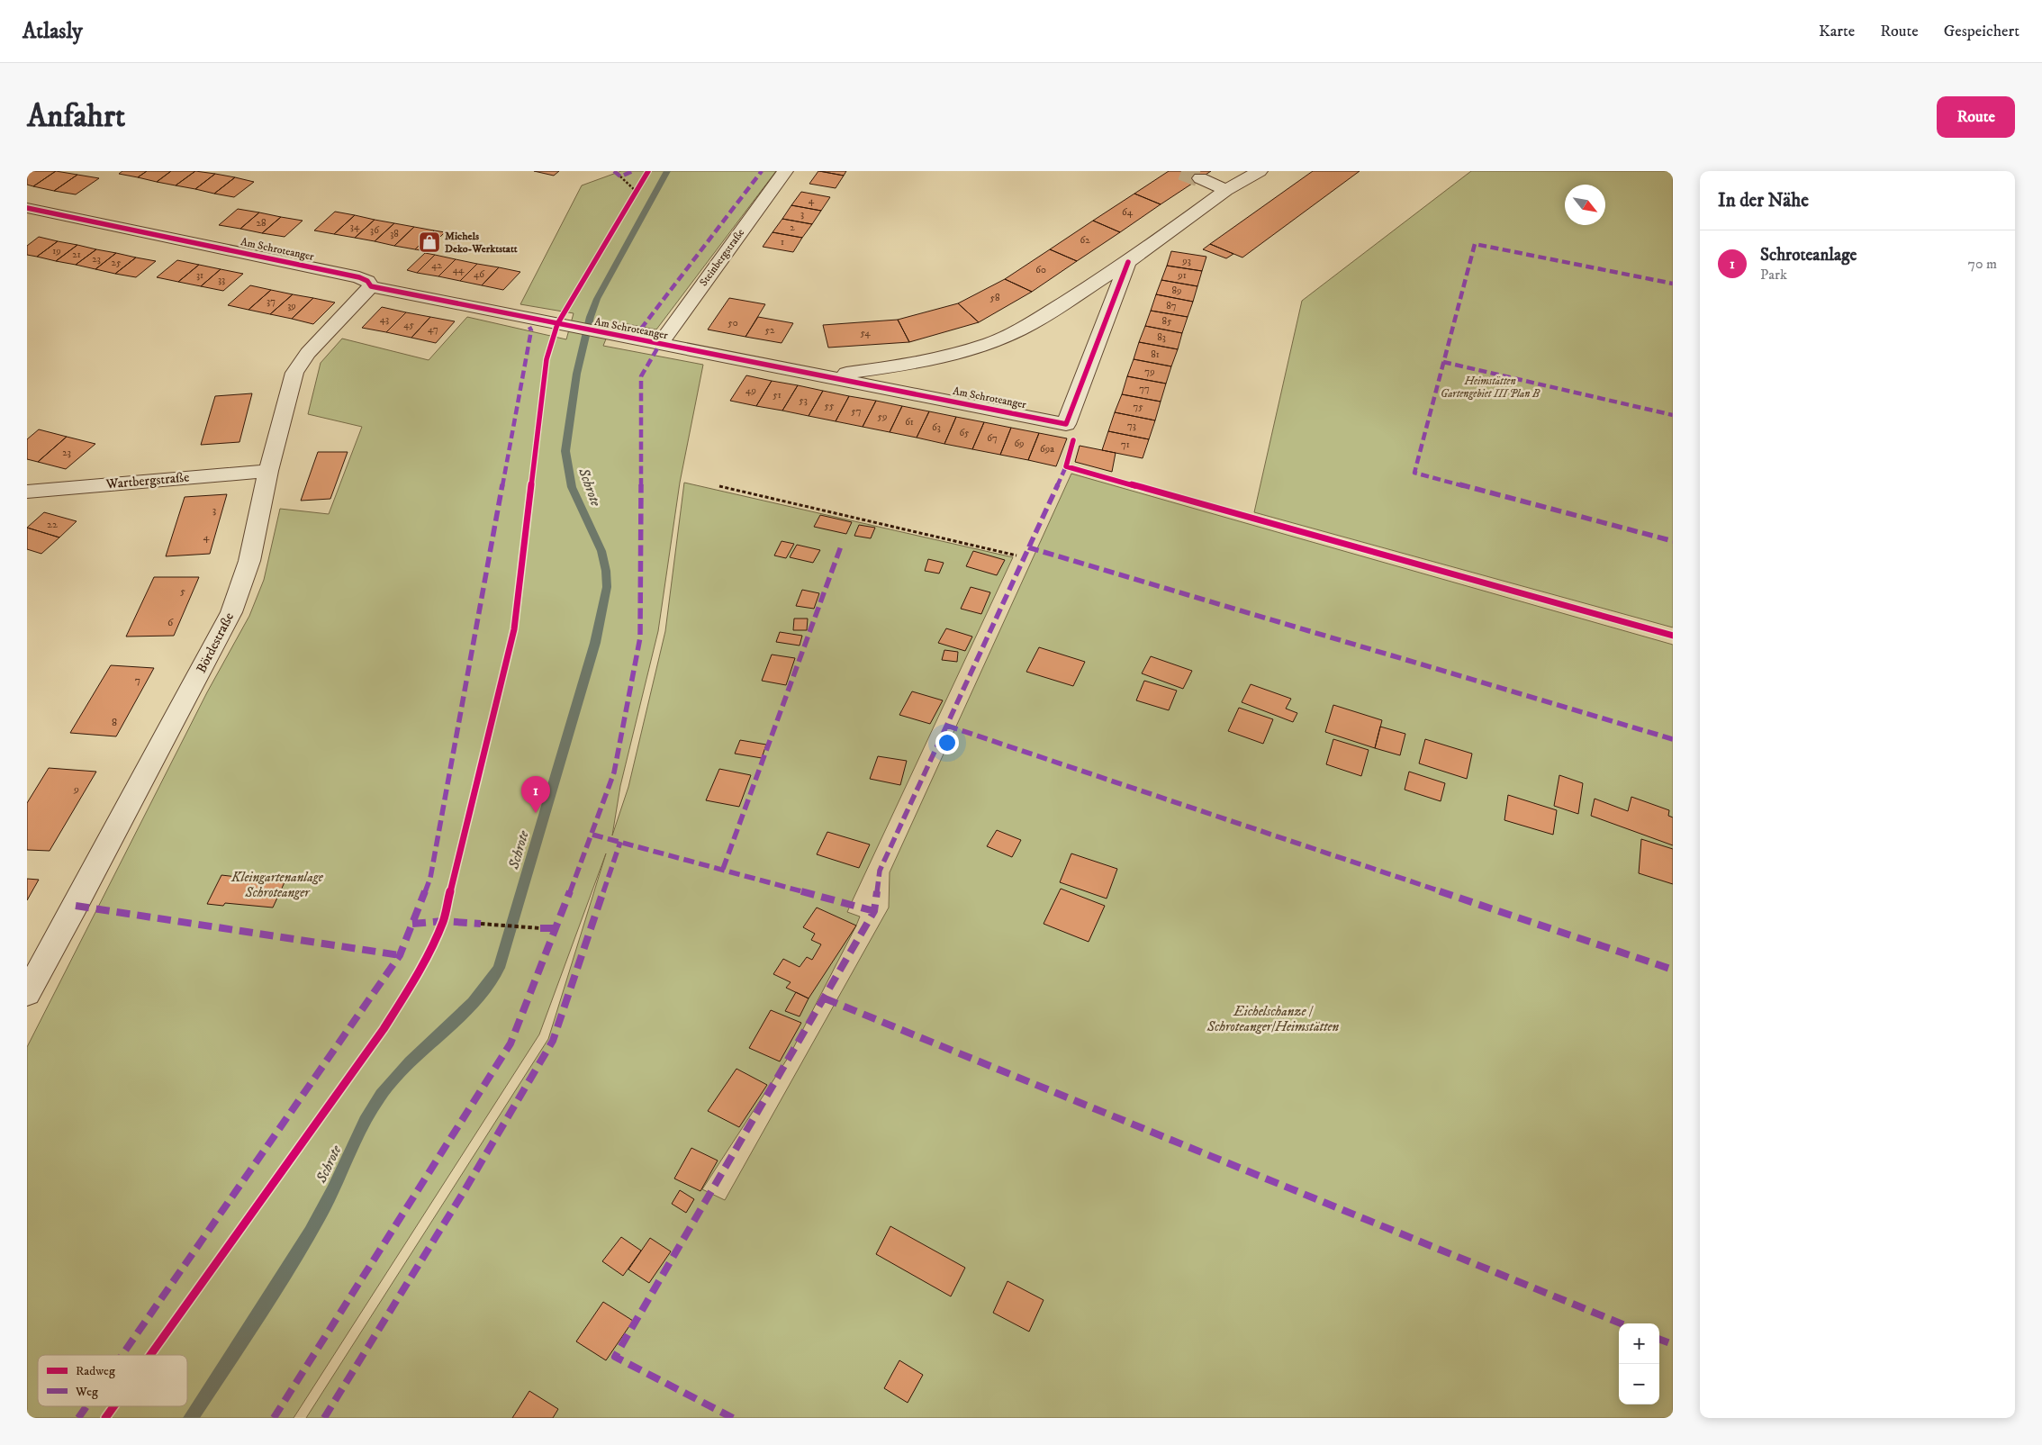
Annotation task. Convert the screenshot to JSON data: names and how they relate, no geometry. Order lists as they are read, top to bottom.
{
  "streets": {
    "street": [
      "Am Schroteanger",
      "Steinbergstraße",
      "Wartbergstraße",
      "Bördestraße"
    ]
  },
  "crossings": [
    ["Am Schroteanger", "Steinbergstraße"],
    ["Am Schroteanger", "Bördestraße"],
    ["Wartbergstraße", "Bördestraße"]
  ],
  "water": ["Schrote"],
  "parks": ["Heimstätten Gartengebiet III Plan B", "Kleingartenanlage Schroteanger", "Eichelschanze / Schroteanger/Heimstätten"],
  "places": {
    "shop": ["Michels Deko-Werktstatt"]
  },
  "house_numbers": [
    "4",
    "64",
    "3",
    "28",
    "34",
    "2",
    "36",
    "38",
    "62",
    "1",
    "19",
    "21",
    "23",
    "93",
    "25",
    "42",
    "44",
    "60",
    "46",
    "31",
    "91",
    "33",
    "89",
    "58",
    "37",
    "39",
    "87",
    "43",
    "85",
    "50",
    "45",
    "47",
    "52",
    "54",
    "83",
    "81",
    "79",
    "77",
    "49",
    "51",
    "53",
    "55",
    "75",
    "57",
    "59",
    "61",
    "73",
    "63",
    "65",
    "67",
    "69",
    "71",
    "69a",
    "23",
    "3",
    "22",
    "4",
    "5",
    "6",
    "7",
    "8",
    "9"
  ],
  "legend": ["Radweg", "Weg"],
  "north": "bottom right",
  "page": {
    "header": "Atlasly",
    "nav": ["Karte", "Route", "Gespeichert"],
    "buttons": "Route",
    "title": "Anfahrt",
    "heading": "In der Nähe",
    "list": [
      {
        "mark": "1",
        "name": "Schroteanlage",
        "note": "Park",
        "value": "70 m"
      }
    ],
    "pins": "1",
    "map_buttons": ["+", "−"]
  }
}
